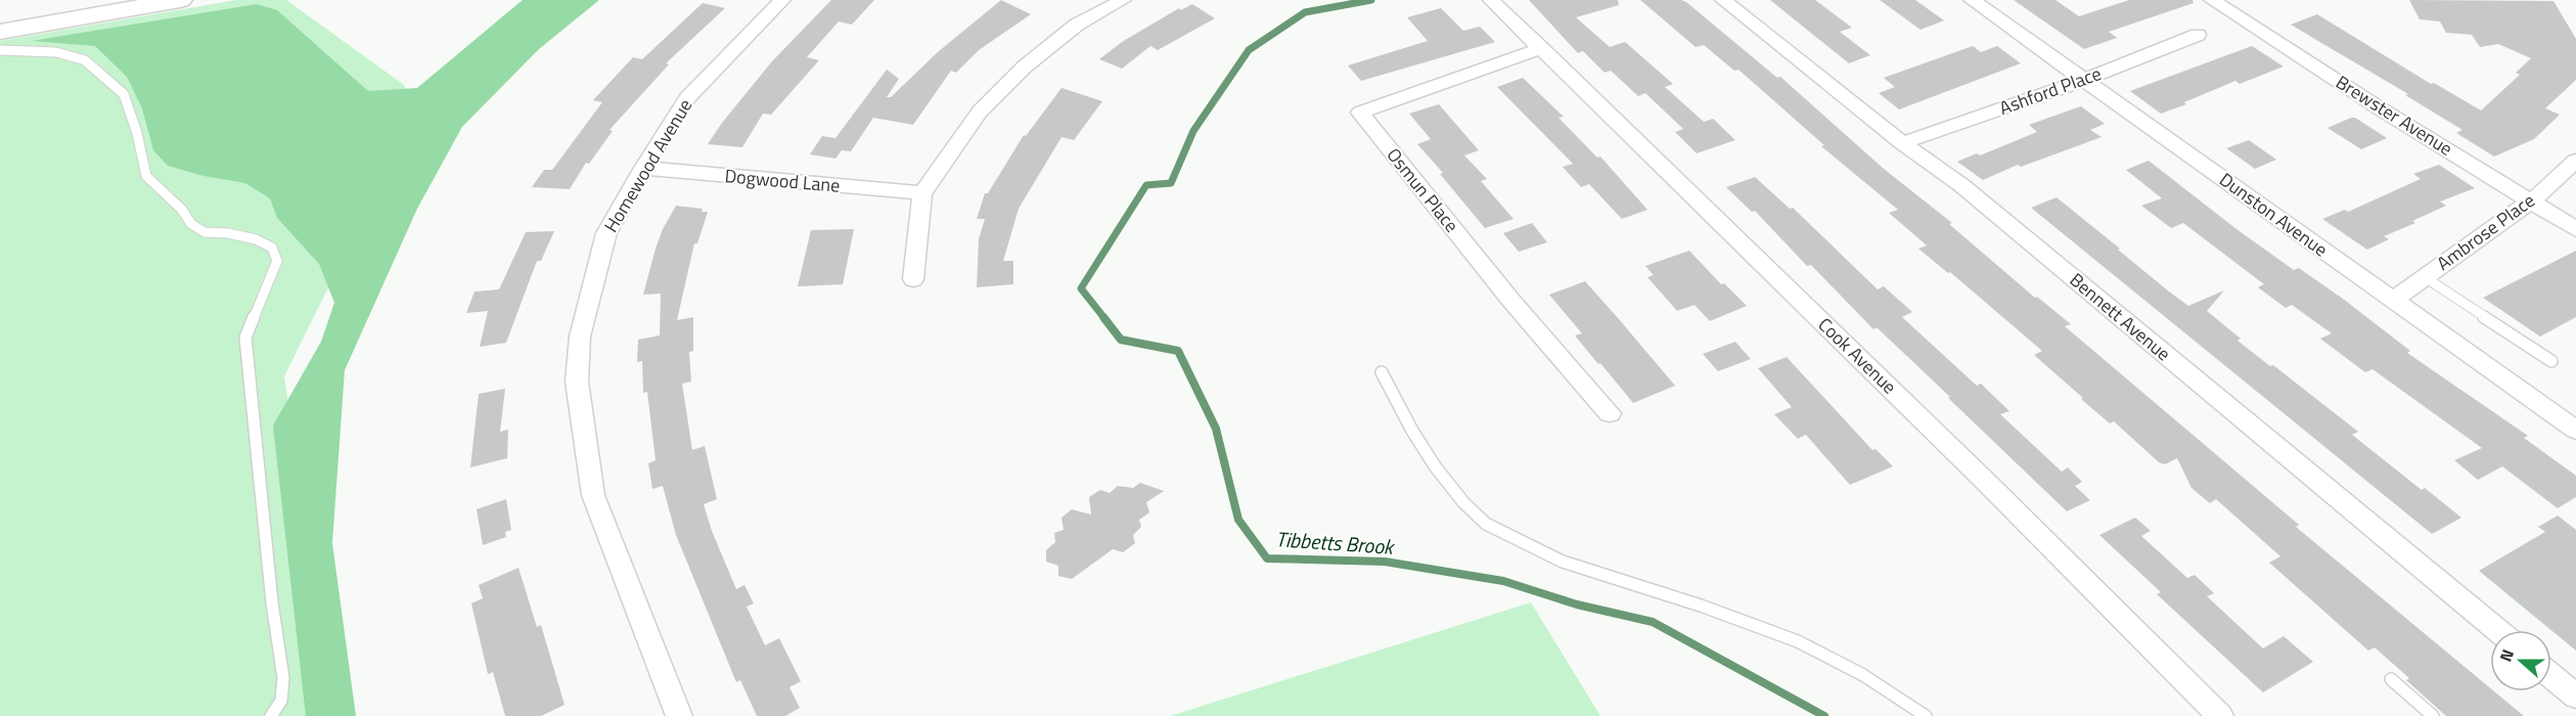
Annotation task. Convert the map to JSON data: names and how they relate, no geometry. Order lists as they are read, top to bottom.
{
  "streets": {
    "street": [
      "Ashford Place",
      "Brewster Avenue",
      "Homewood Avenue",
      "Dogwood Lane",
      "Osmun Place",
      "Dunston Avenue",
      "Ambrose Place",
      "Bennett Avenue",
      "Cook Avenue"
    ]
  },
  "crossings": [
    ["Ashford Place", "Dunston Avenue"],
    ["Ashford Place", "Bennett Avenue"],
    ["Brewster Avenue", "Ambrose Place"],
    ["Homewood Avenue", "Dogwood Lane"],
    ["Osmun Place", "Cook Avenue"],
    ["Dunston Avenue", "Ambrose Place"]
  ],
  "water": ["Tibbetts Brook"],
  "north": "left"
}
